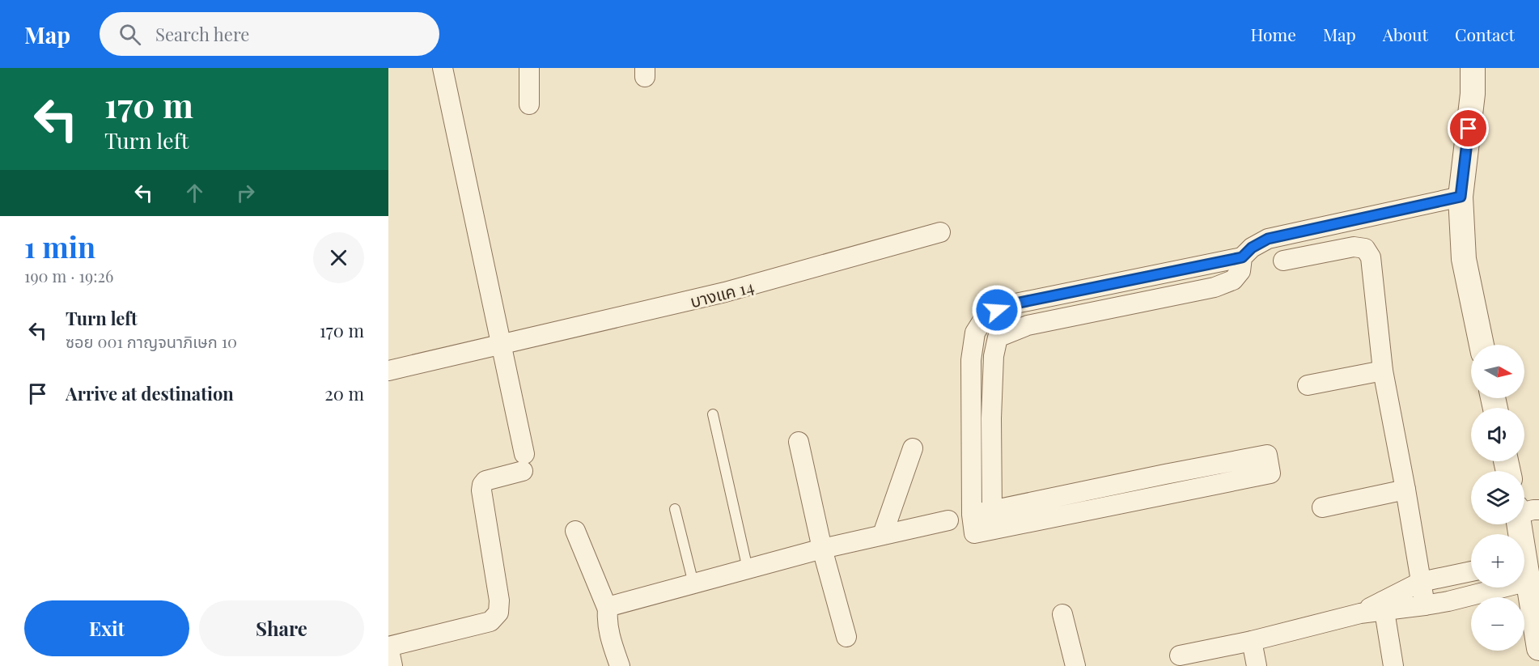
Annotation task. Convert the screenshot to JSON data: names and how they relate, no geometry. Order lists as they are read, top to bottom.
{
  "streets": {
    "street": ["บางแค 14"]
  },
  "north": "right",
  "page": {
    "header": "Map",
    "search": "Search here",
    "nav": [
      "Home",
      "Map",
      "About",
      "Contact"
    ],
    "turn": ["170 m", "Turn left"],
    "heading": ["1 min", "190 m · 19:26"],
    "list": [
      {
        "name": "Turn left",
        "note": "ซอย 001 กาญจนาภิเษก 10",
        "value": "170 m"
      },
      {
        "name": "Arrive at destination",
        "value": "20 m"
      }
    ],
    "map_buttons": ["+", "−"],
    "buttons": ["Exit", "Share"]
  }
}
